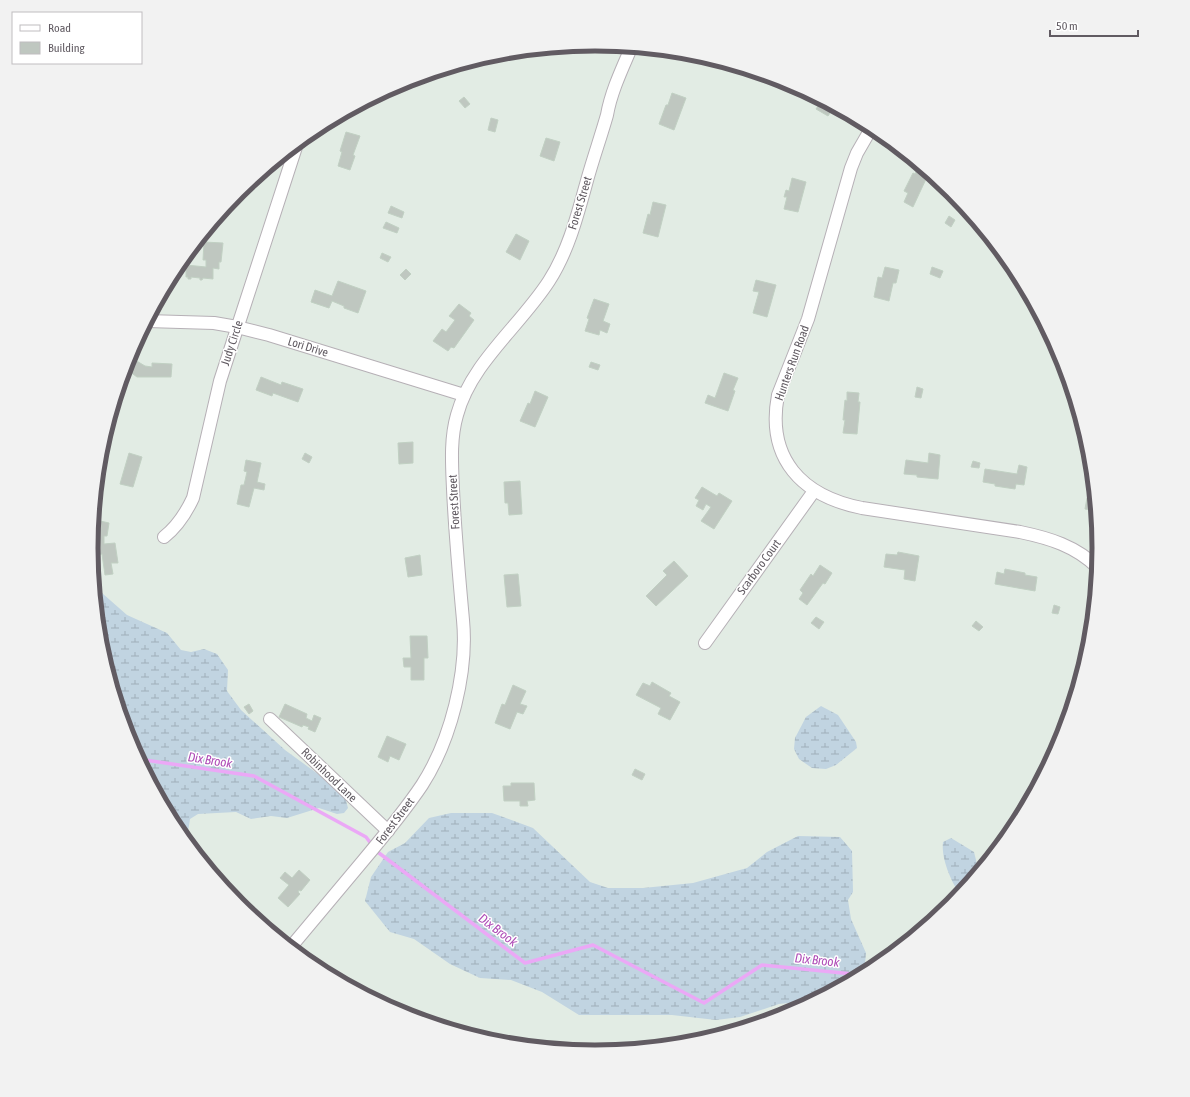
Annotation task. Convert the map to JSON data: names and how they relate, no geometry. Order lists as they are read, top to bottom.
{
  "streets": {
    "street": [
      "Forest Street",
      "Judy Circle",
      "Lori Drive",
      "Hunters Run Road",
      "Scarboro Court",
      "Robinhood Lane"
    ]
  },
  "crossings": [
    ["Forest Street", "Lori Drive"],
    ["Forest Street", "Robinhood Lane"],
    ["Judy Circle", "Lori Drive"],
    ["Hunters Run Road", "Scarboro Court"]
  ],
  "water": ["Dix Brook"],
  "legend": ["Road", "Building"],
  "scale_bar": "50 m"
}
